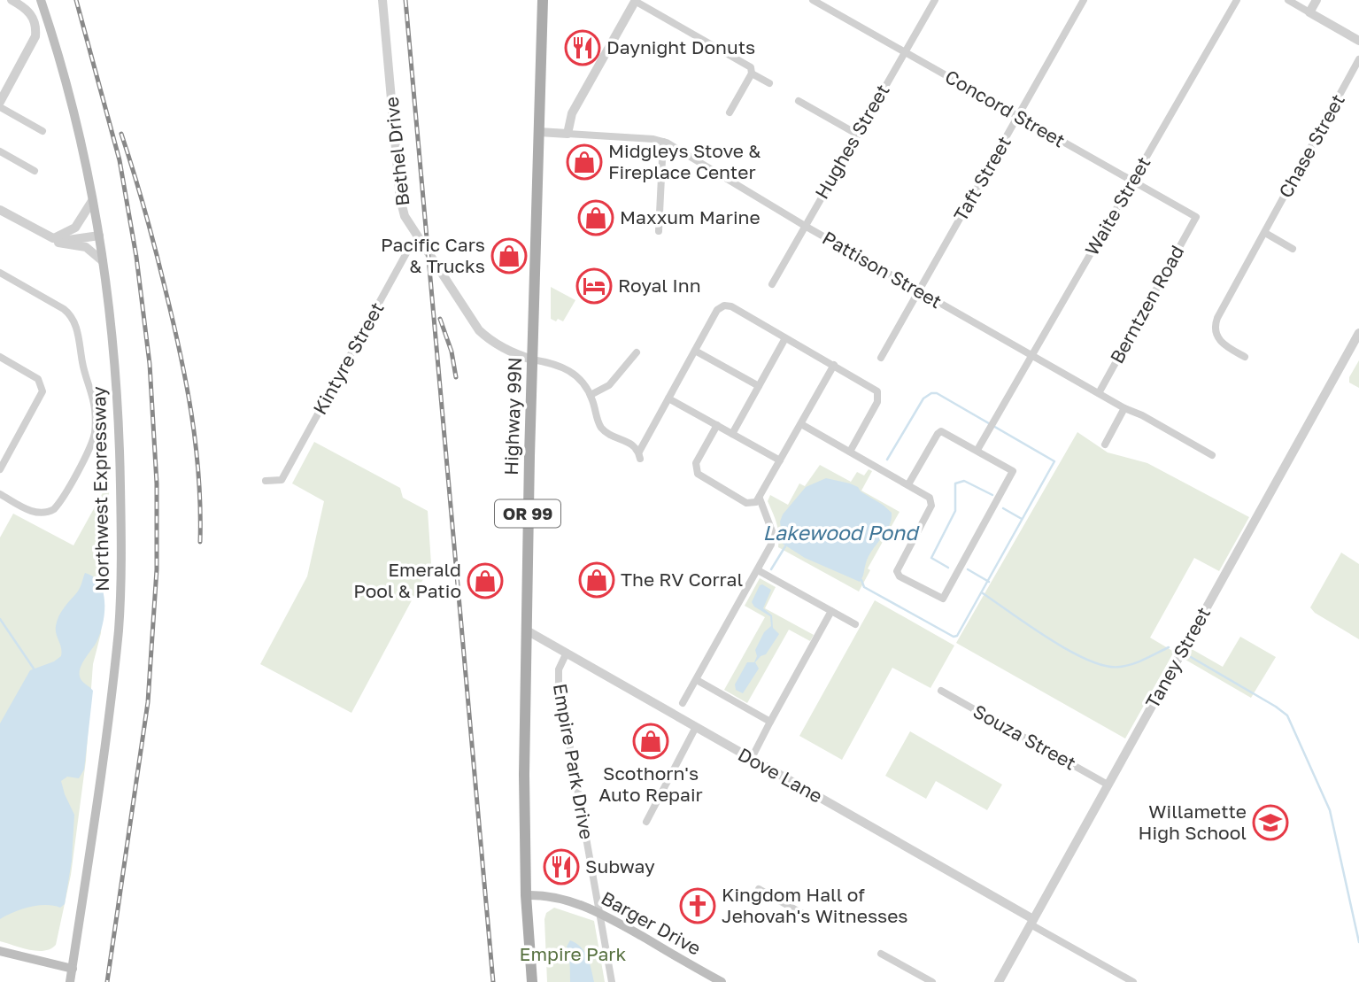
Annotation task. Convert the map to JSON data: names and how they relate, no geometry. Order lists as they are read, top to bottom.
{
  "streets": {
    "main road": [
      "Highway 99N",
      "Northwest Expressway",
      "OR 99",
      "Barger Drive"
    ],
    "street": [
      "Concord Street",
      "Hughes Street",
      "Chase Street",
      "Bethel Drive",
      "Taft Street",
      "Waite Street",
      "Pattison Street",
      "Berntzen Road",
      "Kintyre Street",
      "Taney Street",
      "Souza Street",
      "Empire Park Drive",
      "Dove Lane"
    ]
  },
  "crossings": [
    ["Concord Street", "Hughes Street"],
    ["Concord Street", "Taft Street"],
    ["Concord Street", "Waite Street"],
    ["Concord Street", "Berntzen Road"],
    ["Hughes Street", "Pattison Street"],
    ["Bethel Drive", "Kintyre Street"],
    ["Bethel Drive", "Highway 99N"],
    ["Taft Street", "Pattison Street"],
    ["Waite Street", "Pattison Street"],
    ["Pattison Street", "Berntzen Road"],
    ["Pattison Street", "Highway 99N"],
    ["Highway 99N", "Dove Lane"],
    ["Highway 99N", "Barger Drive"],
    ["Taney Street", "Souza Street"],
    ["Taney Street", "Dove Lane"],
    ["Empire Park Drive", "Dove Lane"],
    ["Empire Park Drive", "Barger Drive"]
  ],
  "water": ["Lakewood Pond"],
  "parks": ["Empire Park"],
  "places": {
    "restaurant": ["Daynight Donuts", "Subway"],
    "shop": [
      "Midgleys Stove & Fireplace Center",
      "Maxxum Marine",
      "Pacific Cars & Trucks",
      "The RV Corral",
      "Emerald Pool & Patio",
      "Scothorn's Auto Repair"
    ],
    "hotel": ["Royal Inn"],
    "school or university": ["Willamette High School"],
    "church": ["Kingdom Hall of Jehovah's Witnesses"]
  }
}
